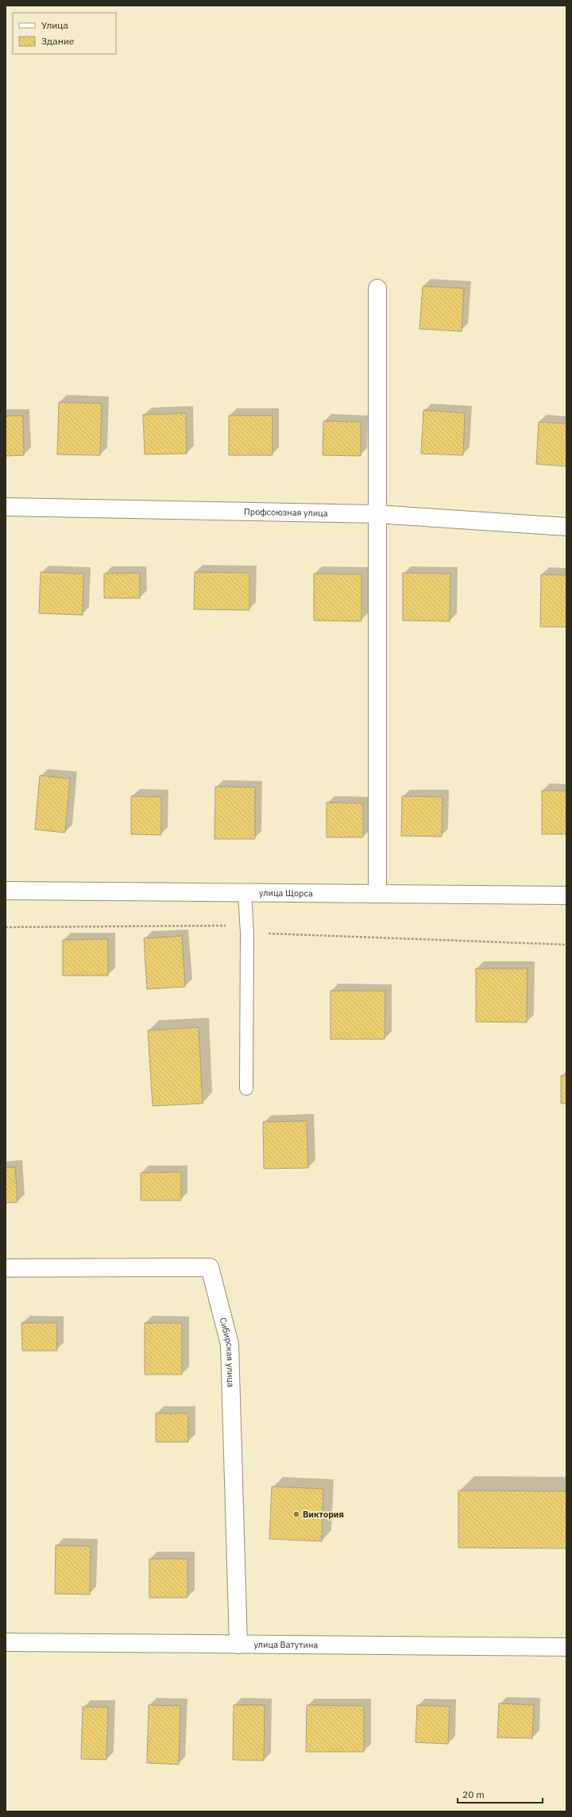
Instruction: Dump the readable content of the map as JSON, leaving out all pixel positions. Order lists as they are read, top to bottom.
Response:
{
  "streets": {
    "street": [
      "Профсоюзная улица",
      "улица Щорса",
      "Сибирская улица",
      "улица Ватутина"
    ]
  },
  "crossings": [
    ["Сибирская улица", "улица Ватутина"]
  ],
  "places": ["Виктория"],
  "legend": ["Улица", "Здание"],
  "scale_bar": "20 m"
}
